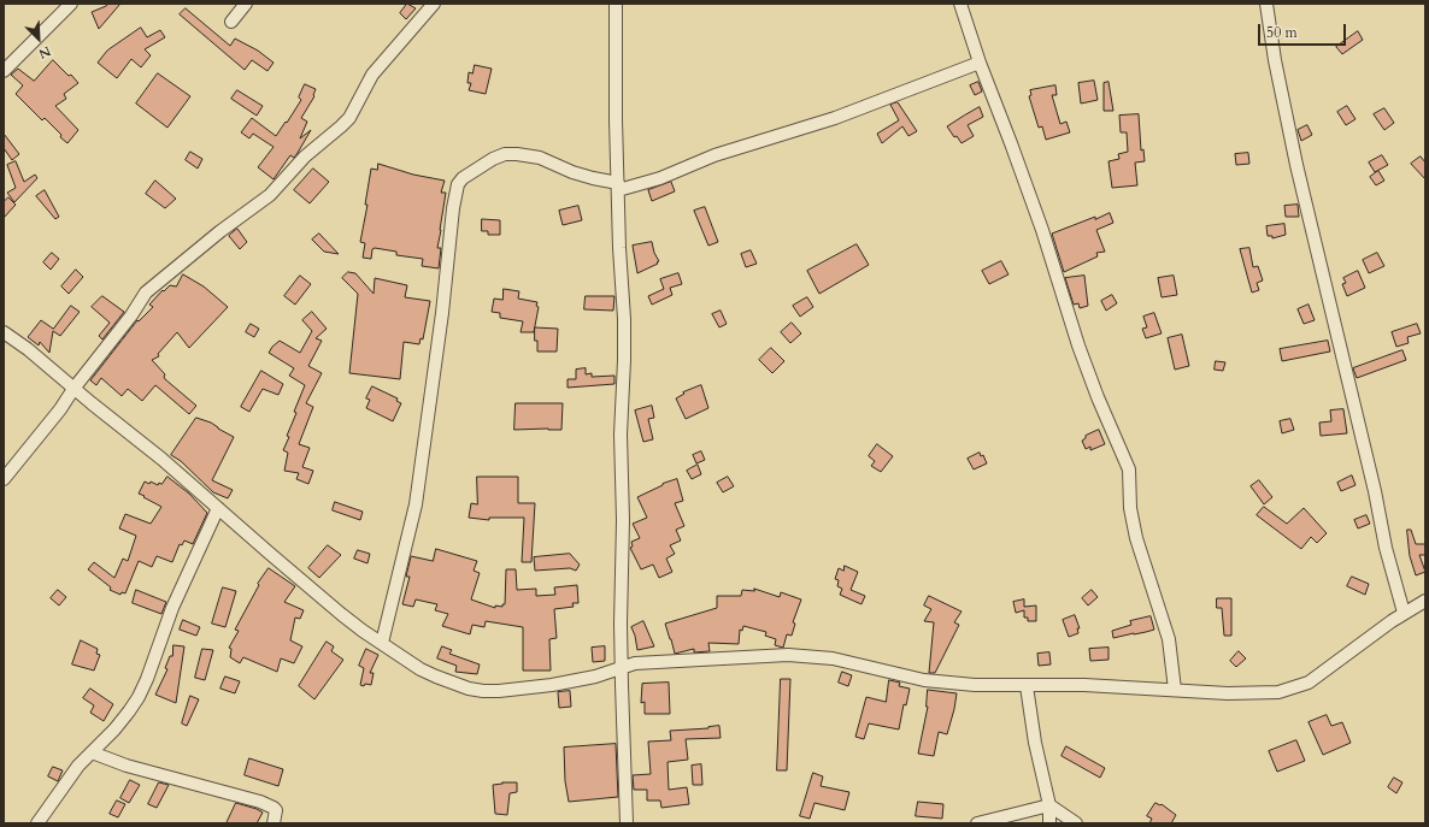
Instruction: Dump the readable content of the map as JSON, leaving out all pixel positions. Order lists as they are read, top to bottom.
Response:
{
  "scale_bar": "50 m",
  "north": "bottom right"
}
